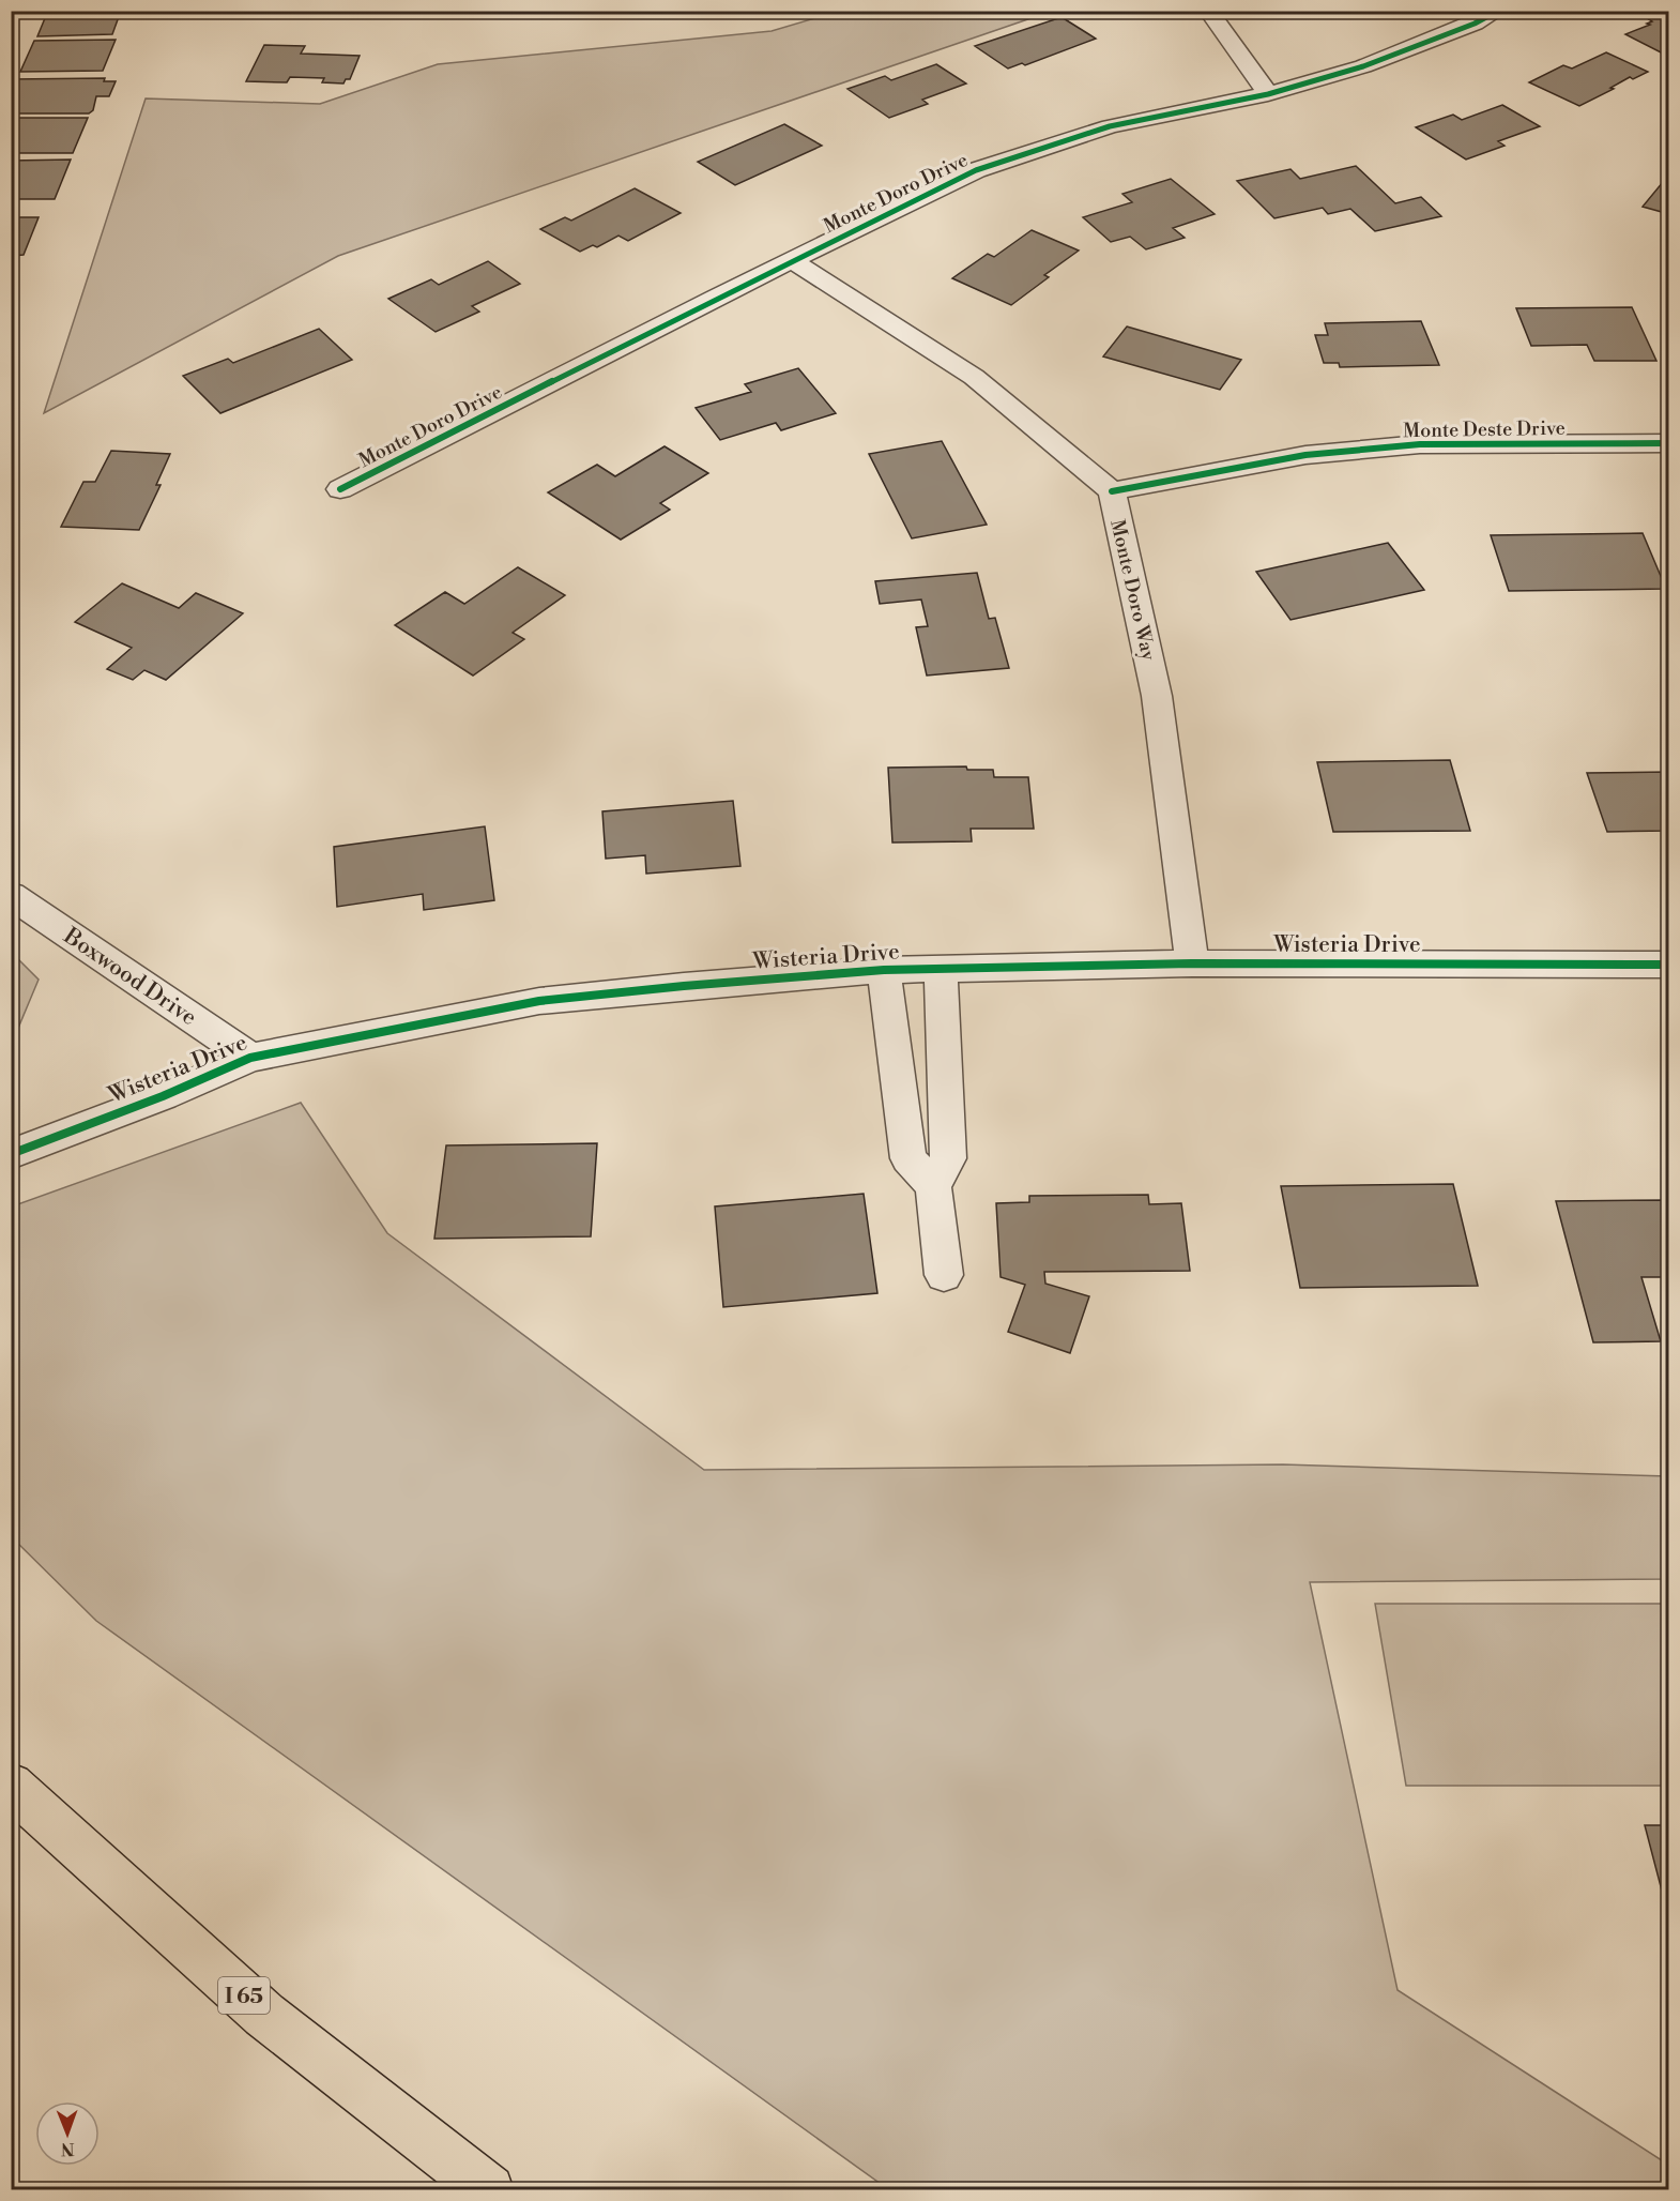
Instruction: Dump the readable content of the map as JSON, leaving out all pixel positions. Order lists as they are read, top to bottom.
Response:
{
  "streets": {
    "highway": ["I 65"],
    "street": [
      "Monte Doro Drive",
      "Monte Deste Drive",
      "Monte Doro Way",
      "Wisteria Drive",
      "Boxwood Drive"
    ]
  },
  "crossings": [
    ["Monte Doro Drive", "Monte Doro Way"],
    ["Monte Deste Drive", "Monte Doro Way"],
    ["Monte Doro Way", "Wisteria Drive"],
    ["Wisteria Drive", "Boxwood Drive"]
  ],
  "north": "bottom"
}
